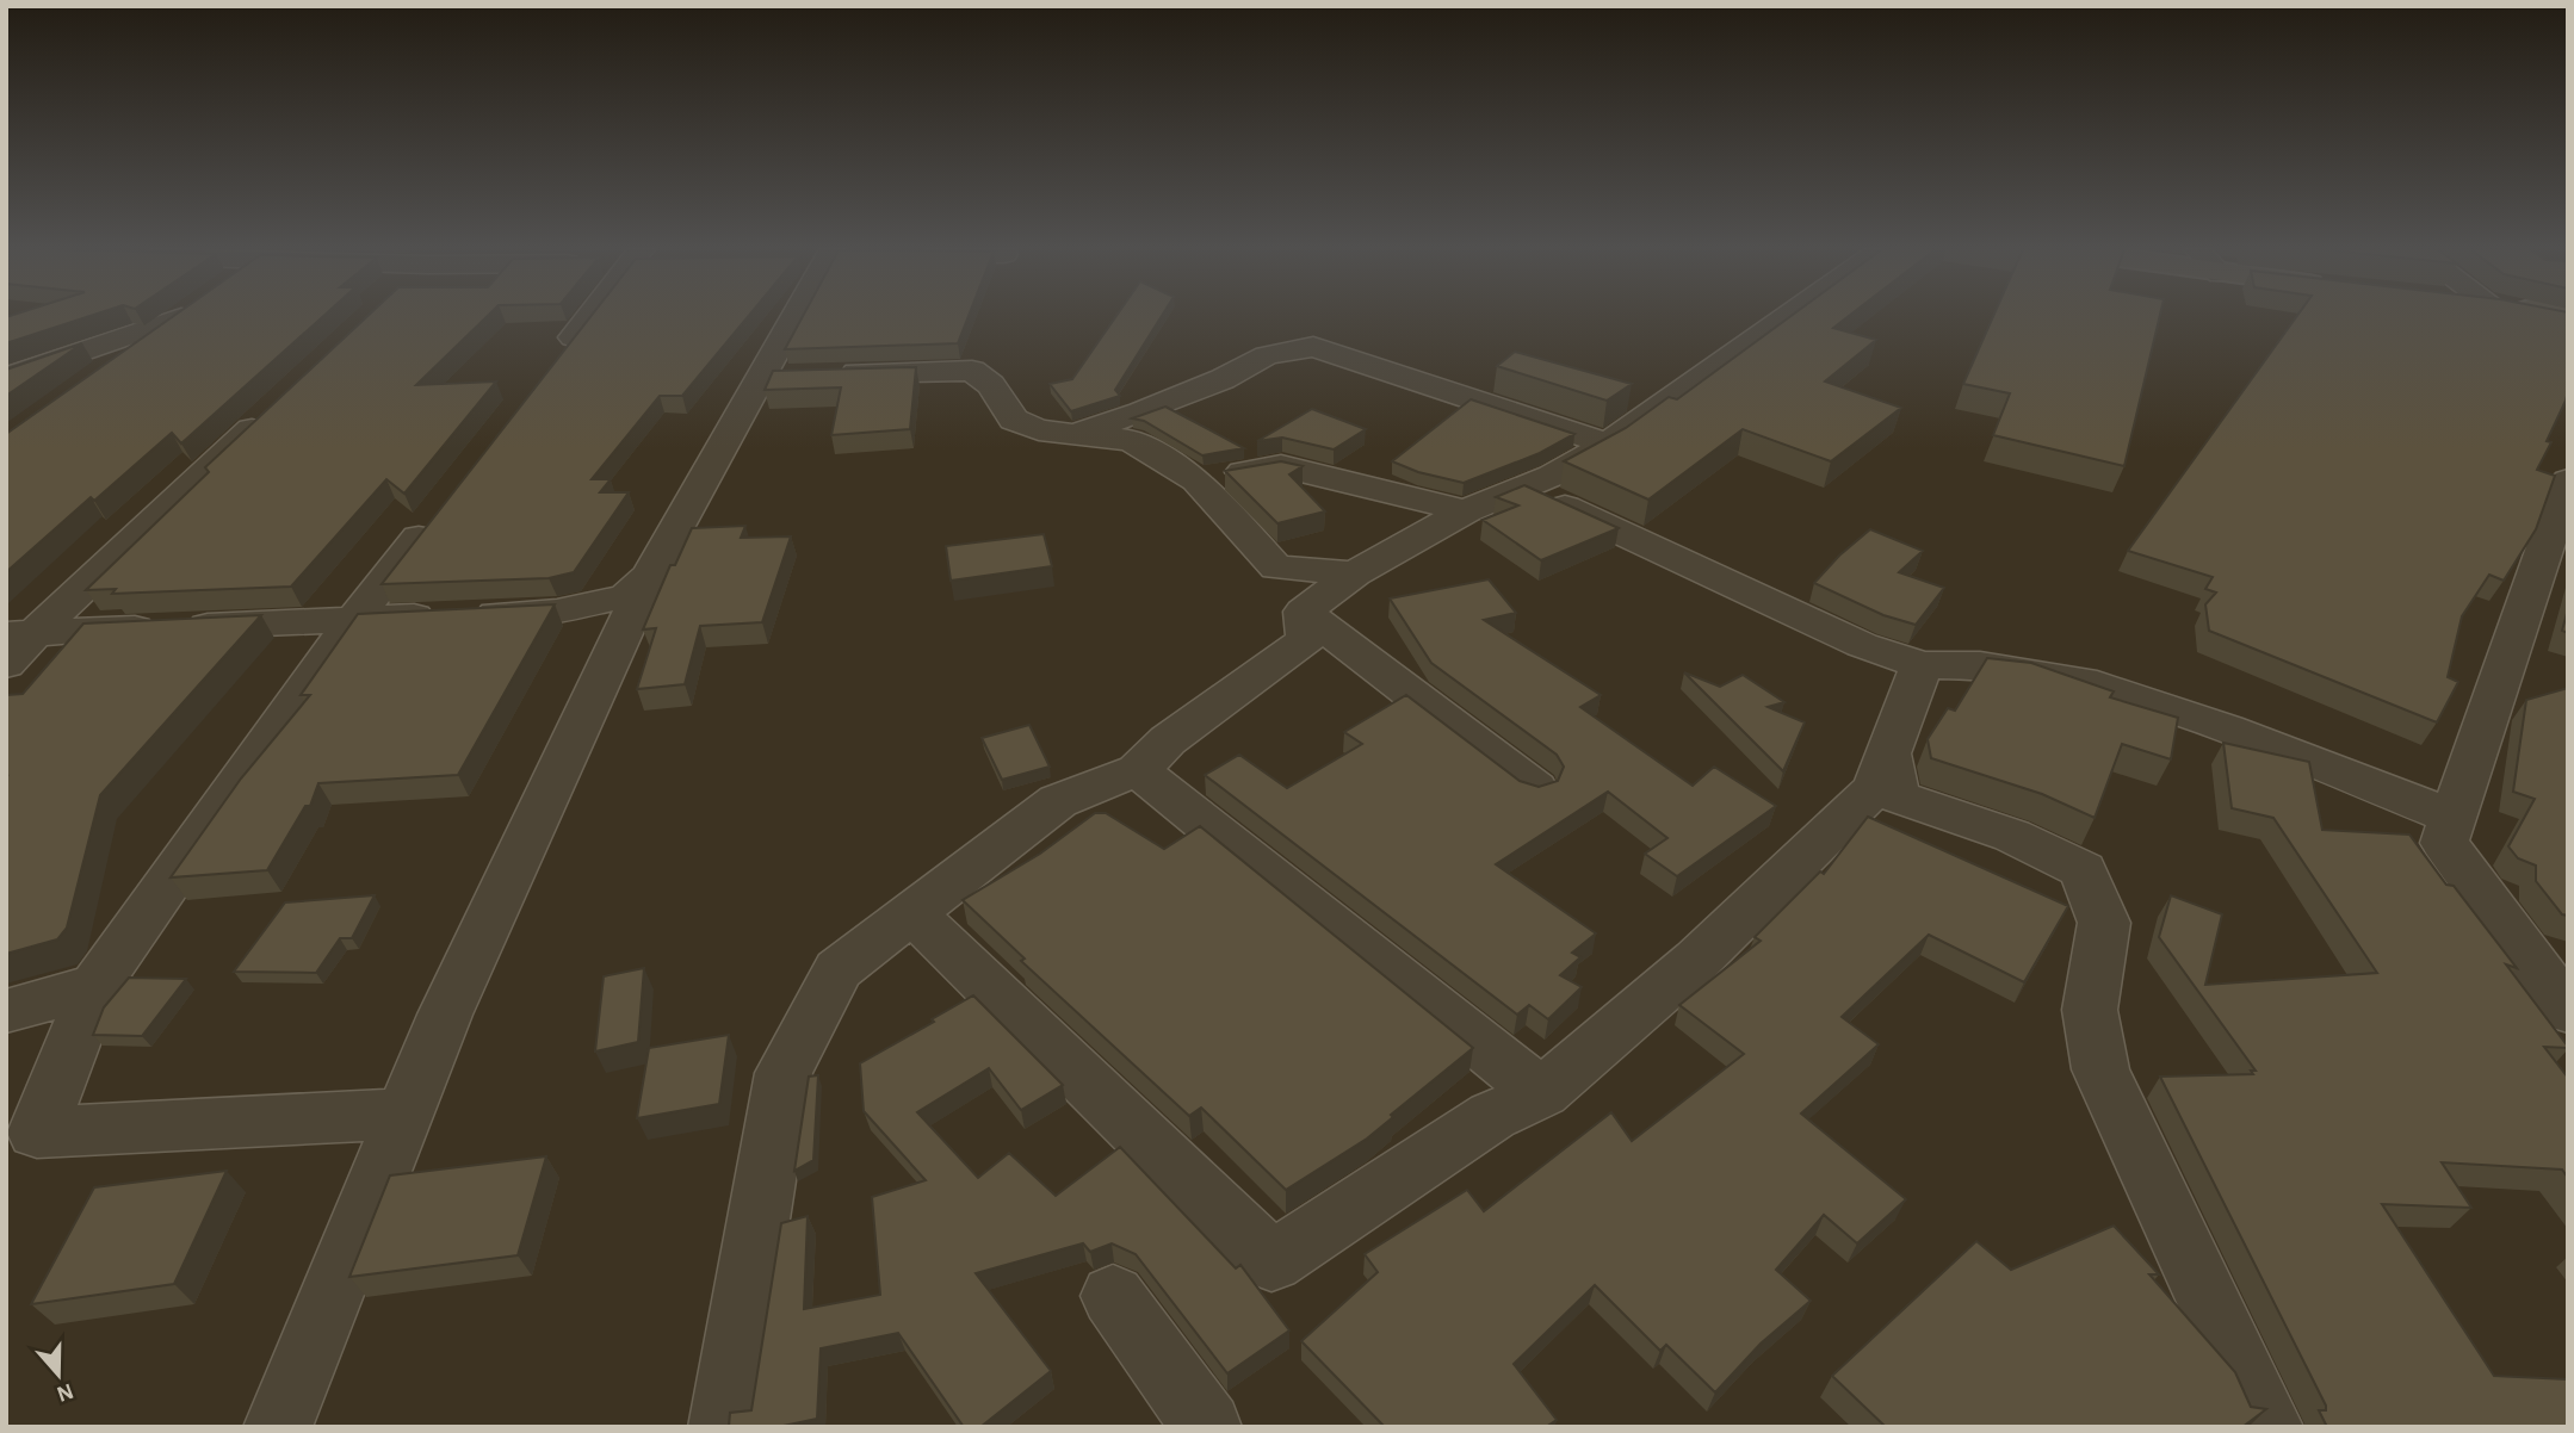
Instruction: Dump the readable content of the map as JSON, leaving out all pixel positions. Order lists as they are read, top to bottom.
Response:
{
  "north": "bottom"
}
